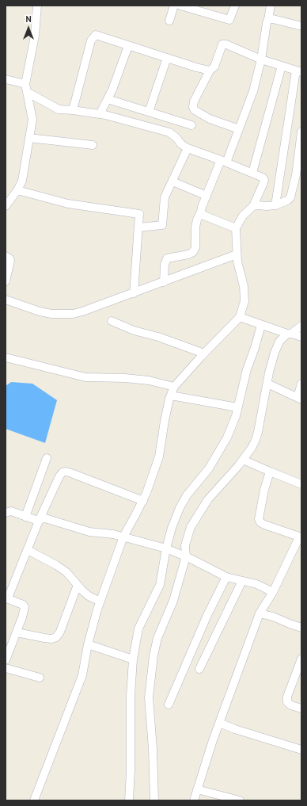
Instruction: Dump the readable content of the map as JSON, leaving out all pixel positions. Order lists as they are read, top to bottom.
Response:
{
  "north": "top"
}
